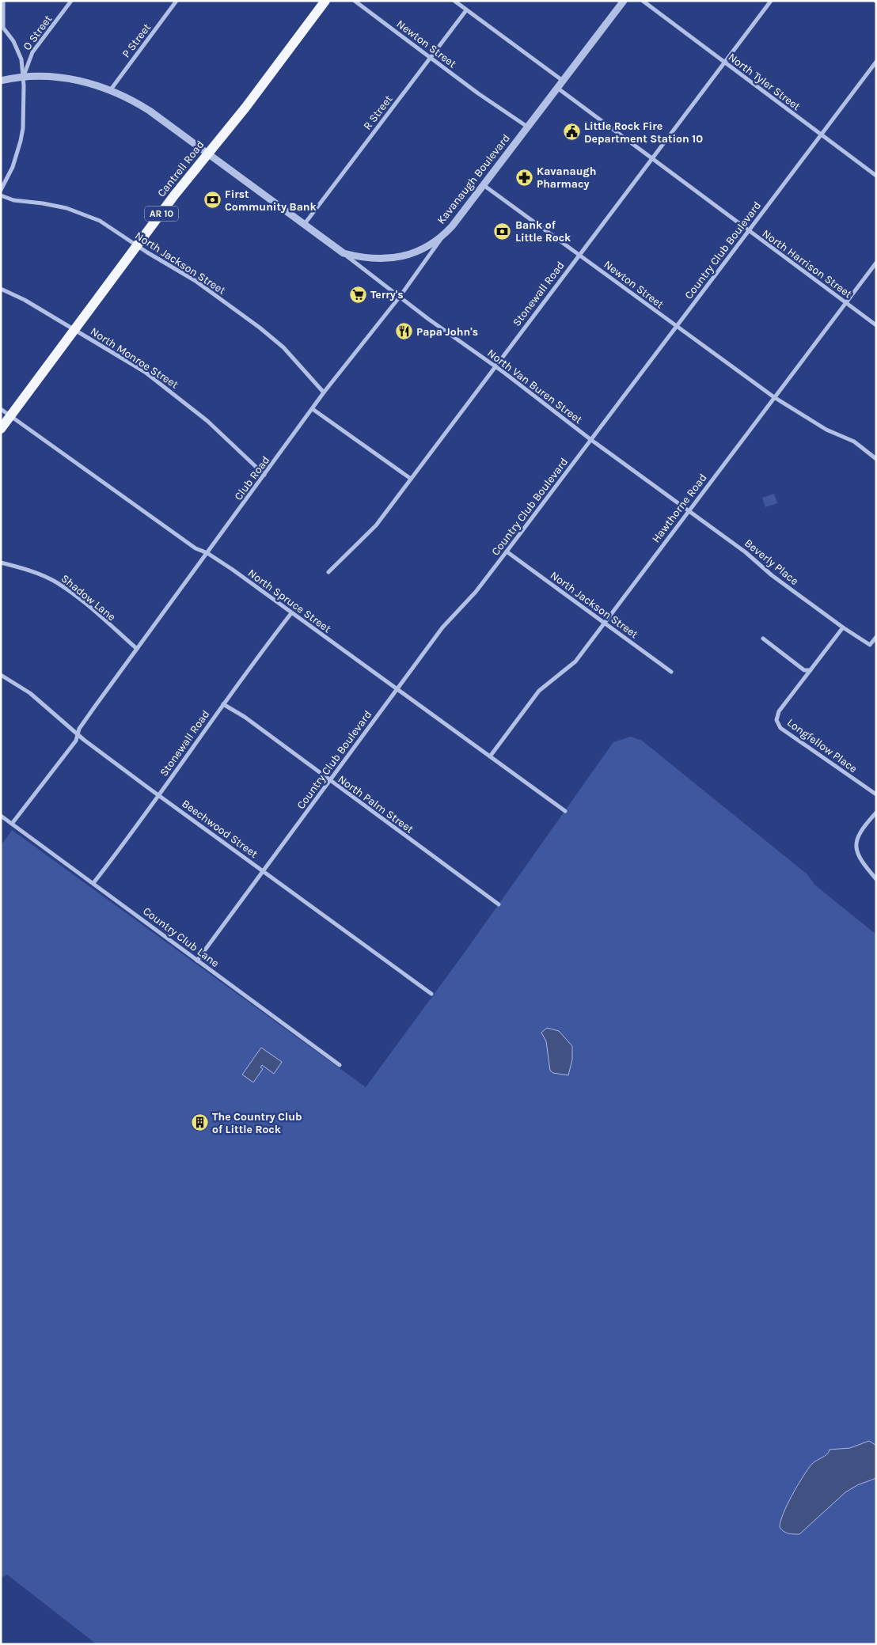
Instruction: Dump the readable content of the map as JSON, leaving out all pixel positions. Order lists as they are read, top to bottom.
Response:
{
  "streets": {
    "main road": ["Cantrell Road", "AR 10"],
    "street": [
      "O Street",
      "P Street",
      "Newton Street",
      "North Tyler Street",
      "R Street",
      "Kavanaugh Boulevard",
      "Country Club Boulevard",
      "North Jackson Street",
      "North Harrison Street",
      "Stonewall Road",
      "North Monroe Street",
      "North Van Buren Street",
      "Club Road",
      "Hawthorne Road",
      "Beverly Place",
      "Shadow Lane",
      "North Spruce Street",
      "Longfellow Place",
      "North Palm Street",
      "Beechwood Street",
      "Country Club Lane"
    ]
  },
  "crossings": [
    ["O Street", "Kavanaugh Boulevard"],
    ["P Street", "Kavanaugh Boulevard"],
    ["Newton Street", "R Street"],
    ["Newton Street", "Kavanaugh Boulevard"],
    ["Newton Street", "Country Club Boulevard"],
    ["Newton Street", "Stonewall Road"],
    ["Newton Street", "Hawthorne Road"],
    ["North Tyler Street", "Country Club Boulevard"],
    ["North Tyler Street", "Stonewall Road"],
    ["R Street", "Kavanaugh Boulevard"],
    ["Cantrell Road", "Kavanaugh Boulevard"],
    ["Cantrell Road", "North Jackson Street"],
    ["Cantrell Road", "North Monroe Street"],
    ["Cantrell Road", "North Spruce Street"],
    ["Kavanaugh Boulevard", "North Harrison Street"],
    ["Kavanaugh Boulevard", "North Van Buren Street"],
    ["Kavanaugh Boulevard", "Club Road"],
    ["Country Club Boulevard", "North Jackson Street"],
    ["Country Club Boulevard", "North Harrison Street"],
    ["Country Club Boulevard", "North Van Buren Street"],
    ["Country Club Boulevard", "North Spruce Street"],
    ["Country Club Boulevard", "North Palm Street"],
    ["Country Club Boulevard", "Beechwood Street"],
    ["Country Club Boulevard", "Country Club Lane"],
    ["North Jackson Street", "Club Road"],
    ["North Jackson Street", "Hawthorne Road"],
    ["North Harrison Street", "Stonewall Road"],
    ["North Harrison Street", "Hawthorne Road"],
    ["Stonewall Road", "North Van Buren Street"],
    ["Stonewall Road", "North Spruce Street"],
    ["Stonewall Road", "North Palm Street"],
    ["Stonewall Road", "Beechwood Street"],
    ["Stonewall Road", "Country Club Lane"],
    ["North Monroe Street", "Club Road"],
    ["North Van Buren Street", "Club Road"],
    ["North Van Buren Street", "Beverly Place"],
    ["Club Road", "Shadow Lane"],
    ["Club Road", "North Spruce Street"],
    ["Club Road", "Beechwood Street"],
    ["Hawthorne Road", "Beverly Place"],
    ["Hawthorne Road", "North Spruce Street"],
    ["Beverly Place", "Longfellow Place"]
  ],
  "places": {
    "public building": ["Little Rock Fire Department Station 10"],
    "pharmacy": ["Kavanaugh Pharmacy"],
    "bank": ["First Community Bank", "Bank of Little Rock"],
    "supermarket": ["Terry's"],
    "restaurant": ["Papa John's"],
    "building": ["The Country Club of Little Rock"]
  }
}
